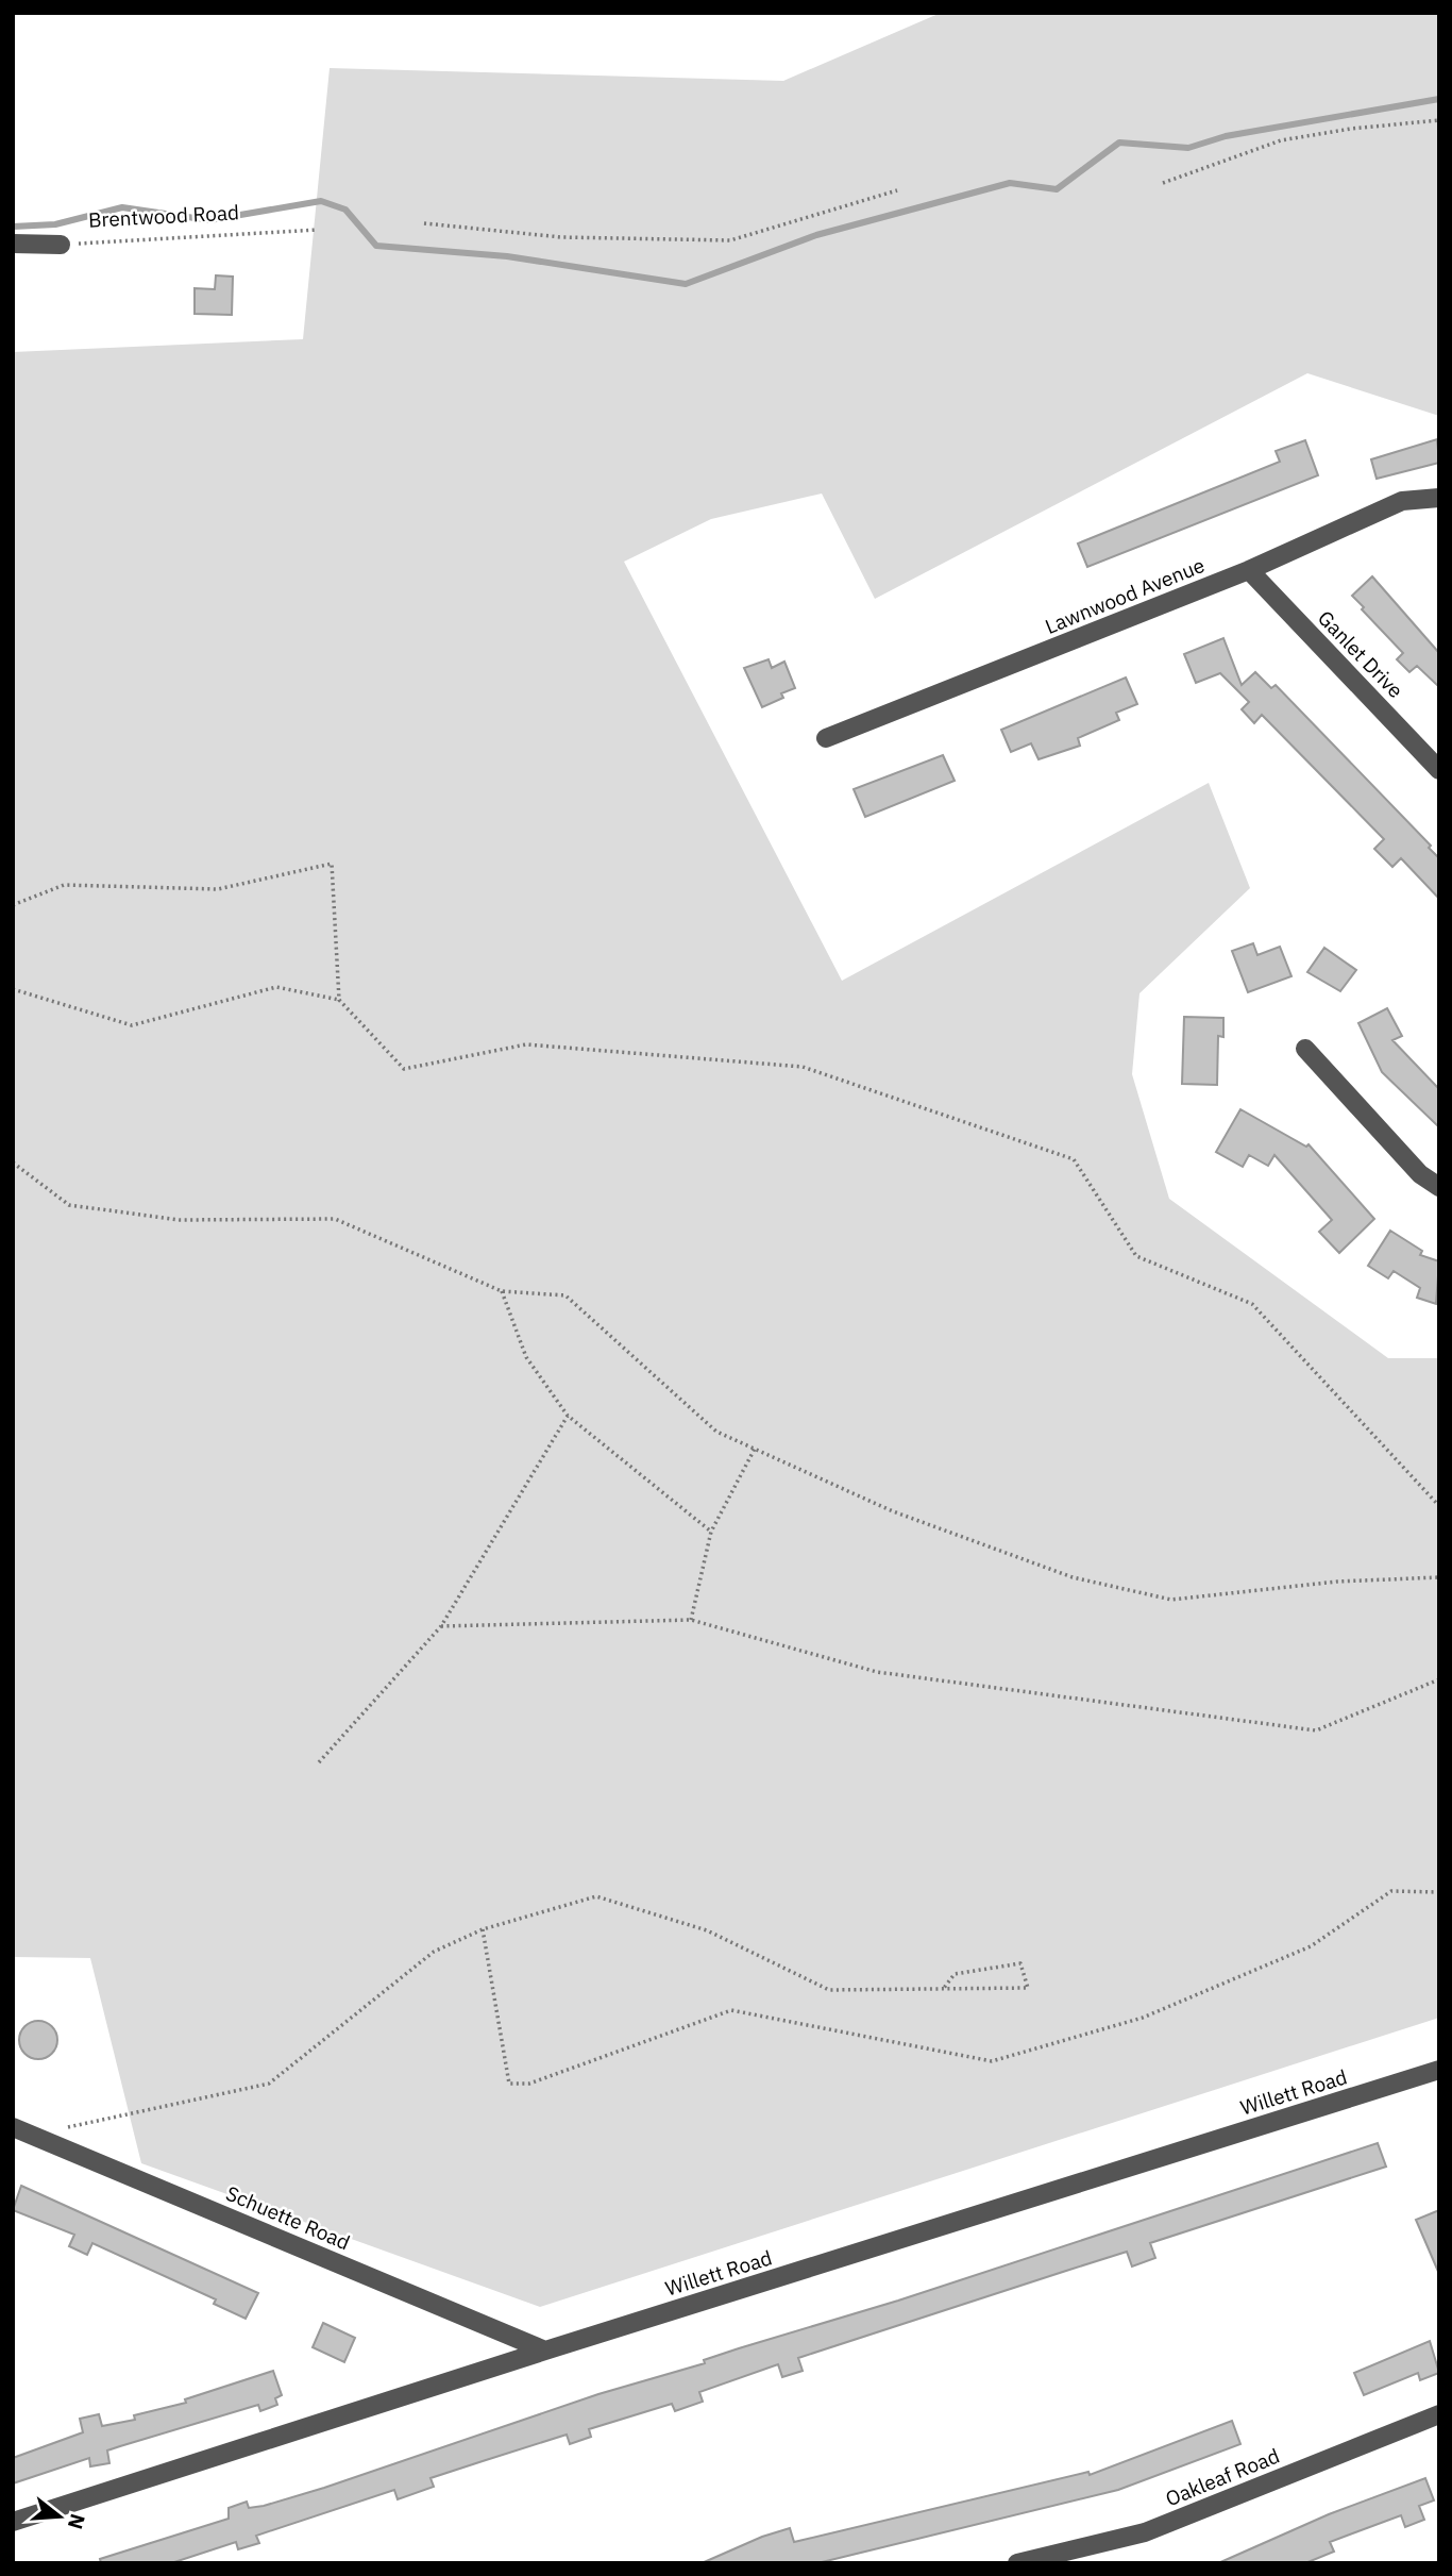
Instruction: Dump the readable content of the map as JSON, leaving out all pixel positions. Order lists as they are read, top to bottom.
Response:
{
  "streets": {
    "street": [
      "Lawnwood Avenue",
      "Ganlet Drive",
      "Willett Road",
      "Schuette Road",
      "Oakleaf Road"
    ],
    "path": ["Brentwood Road"]
  },
  "crossings": [
    ["Lawnwood Avenue", "Ganlet Drive"],
    ["Willett Road", "Schuette Road"]
  ],
  "north": "right"
}
